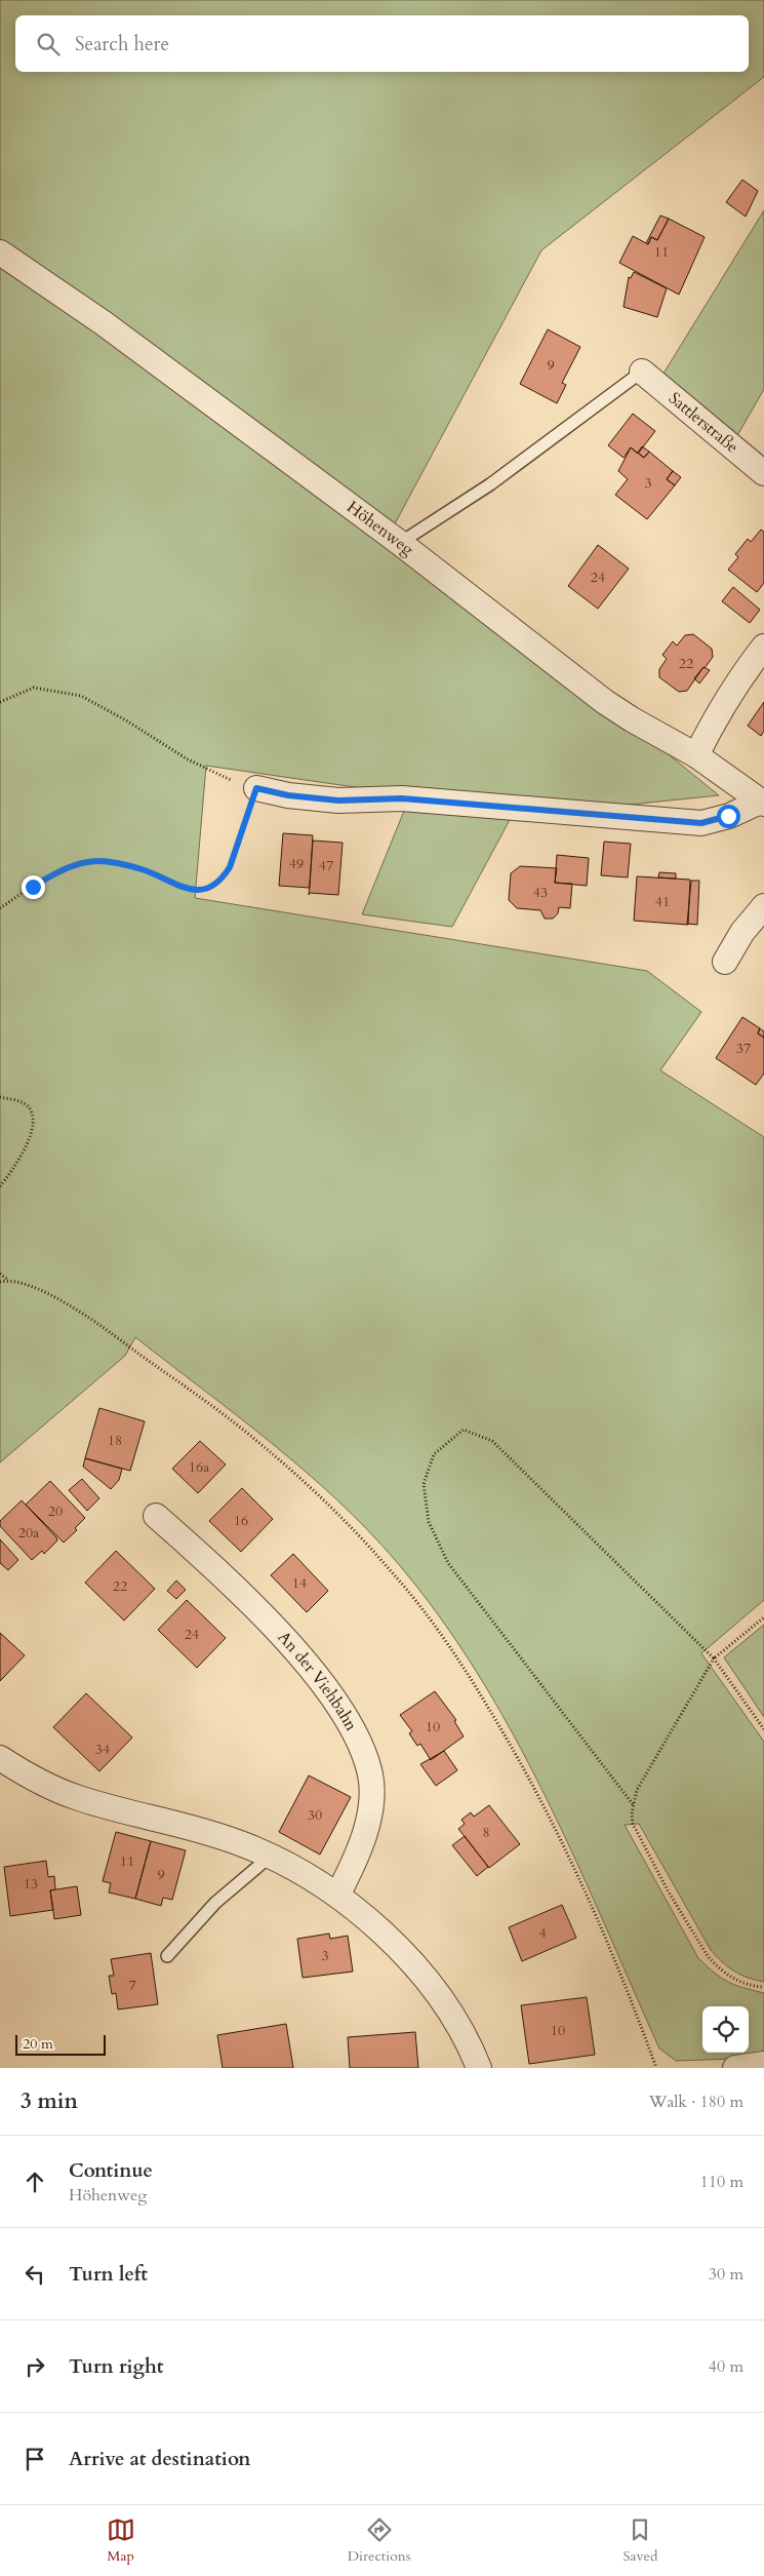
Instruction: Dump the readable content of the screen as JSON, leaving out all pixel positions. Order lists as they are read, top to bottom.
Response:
{
  "streets": {
    "street": ["Sattlerstraße", "Höhenweg", "An der Viehbahn"]
  },
  "house_numbers": [
    "11",
    "9",
    "3",
    "24",
    "22",
    "49",
    "47",
    "43",
    "41",
    "37",
    "18",
    "16a",
    "20",
    "16",
    "20a",
    "14",
    "22",
    "24",
    "10",
    "34",
    "30",
    "8",
    "11",
    "9",
    "13",
    "4",
    "3",
    "7",
    "10"
  ],
  "scale_bar": "20 m",
  "page": {
    "search": "Search here",
    "scale": "20 m",
    "heading": ["3 min", "Walk · 180 m"],
    "list": [
      ["Continue", "Höhenweg", "110 m"],
      ["Turn left", "30 m"],
      ["Turn right", "40 m"],
      "Arrive at destination"
    ],
    "nav": ["Map", "Directions", "Saved"]
  }
}
